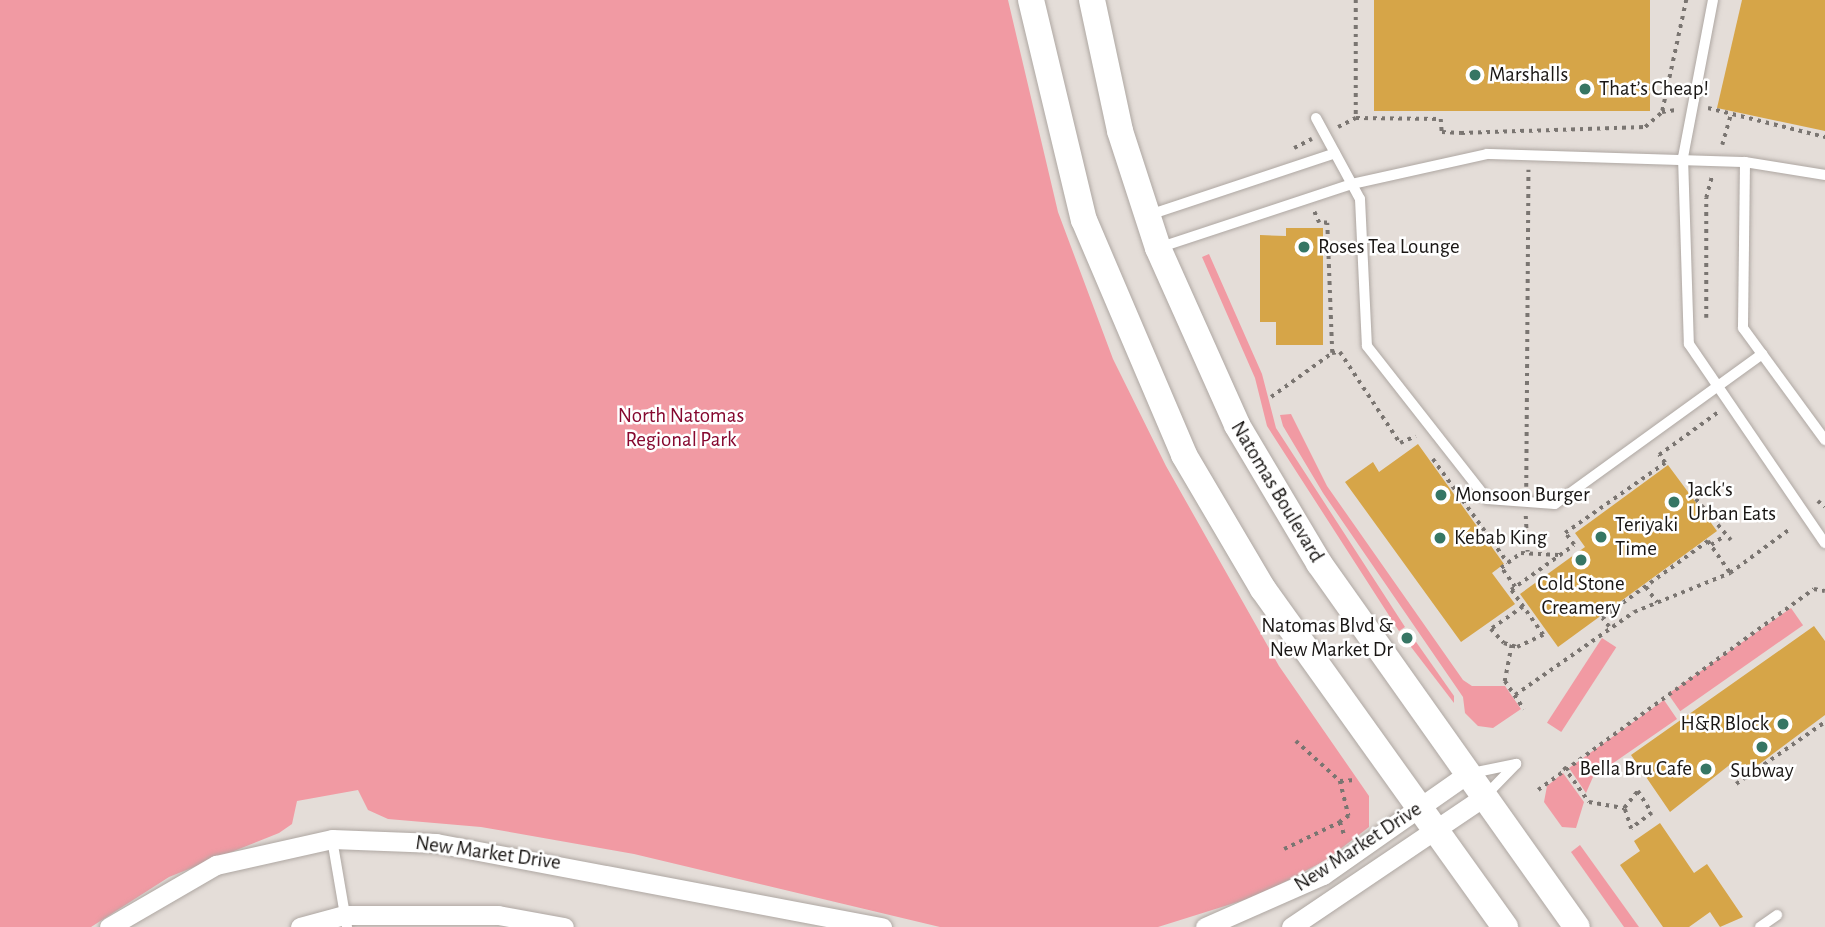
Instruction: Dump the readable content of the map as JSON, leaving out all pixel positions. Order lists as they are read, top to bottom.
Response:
{
  "streets": {
    "main road": ["Natomas Boulevard"],
    "street": ["New Market Drive"]
  },
  "crossings": [
    ["Natomas Boulevard", "New Market Drive"]
  ],
  "parks": ["North Natomas Regional Park"],
  "places": [
    "Marshalls",
    "That’s Cheap!",
    "Roses Tea Lounge",
    "Monsoon Burger",
    "Jack's Urban Eats",
    "Teriyaki Time",
    "Kebab King",
    "Cold Stone Creamery",
    "Natomas Blvd & New Market Dr",
    "H&R Block",
    "Subway",
    "Bella Bru Cafe"
  ]
}
